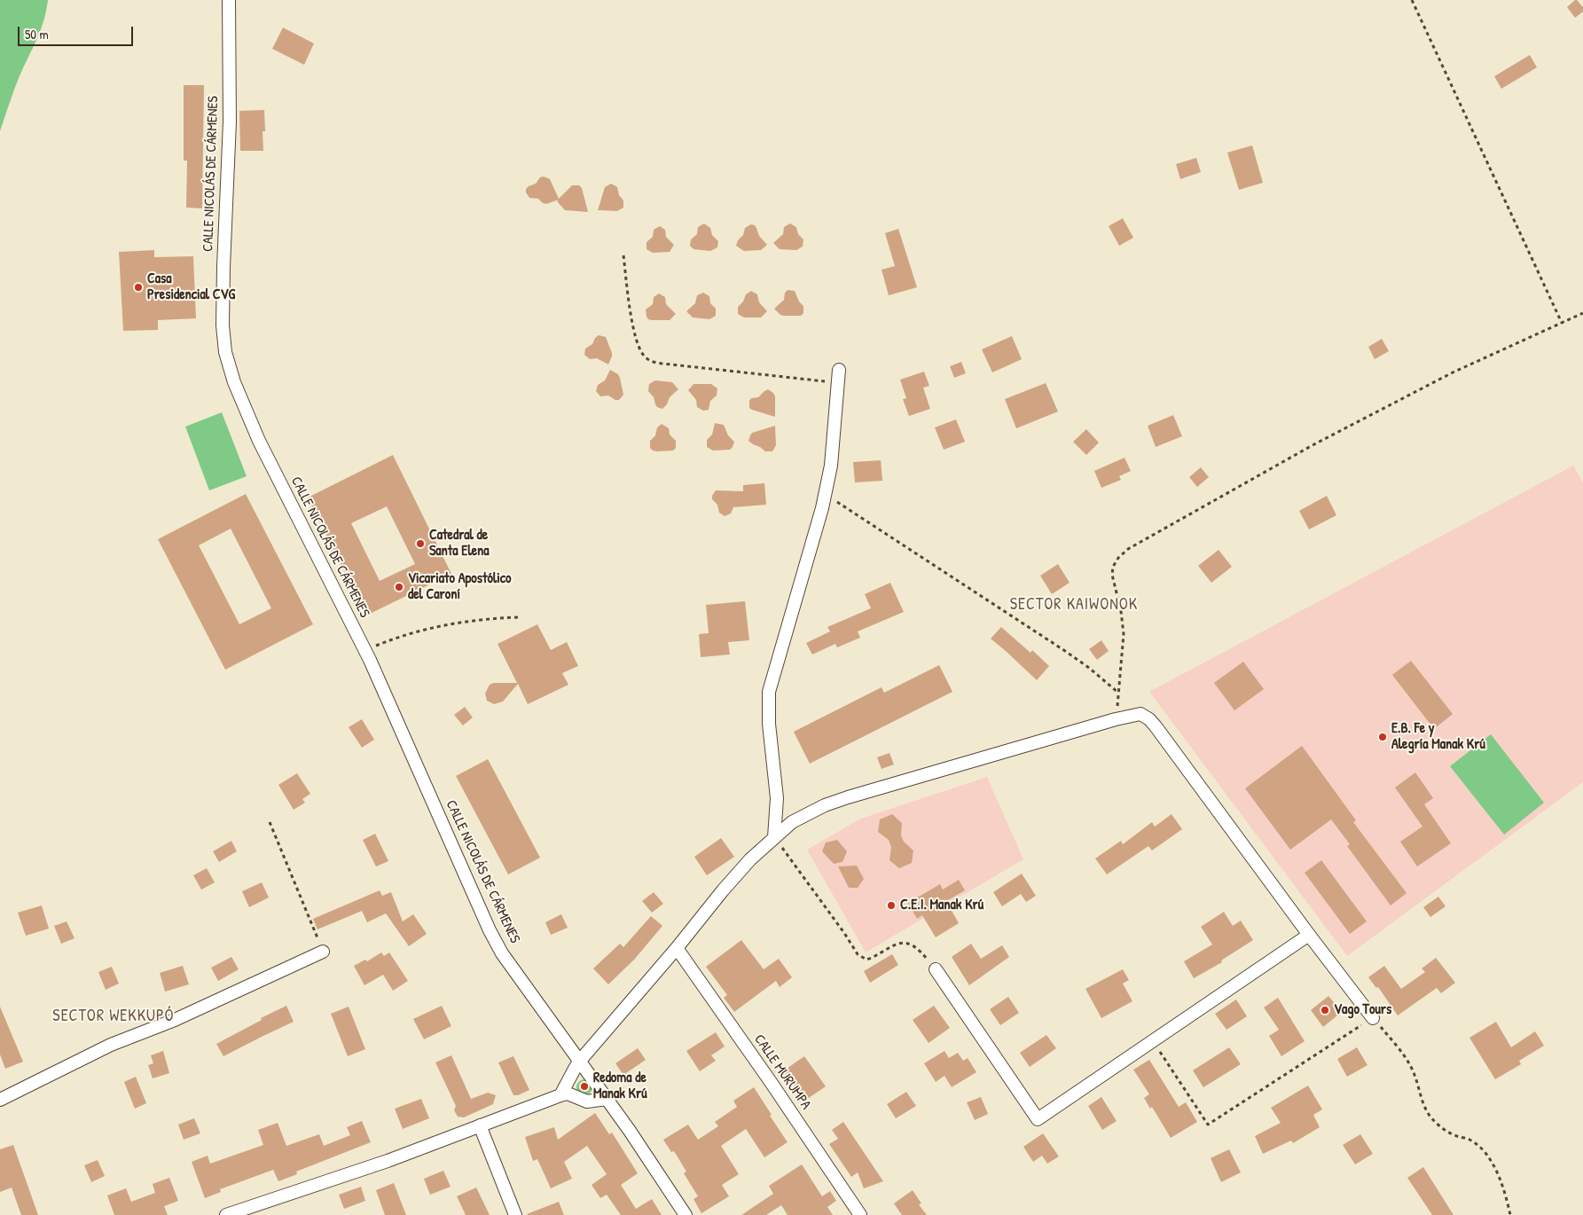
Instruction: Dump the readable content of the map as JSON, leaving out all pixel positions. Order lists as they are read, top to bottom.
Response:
{
  "streets": {
    "street": ["CALLE NICOLÁS DE CÁRMENES", "CALLE MURUMPA"]
  },
  "districts": ["SECTOR KAIWONOK", "SECTOR WEKKUPÓ"],
  "places": [
    "Casa Presidencial CVG",
    "Catedral de Santa Elena",
    "Vicariato Apostólico del Caroní",
    "E.B. Fe y Alegría Manak Krú",
    "C.E.I. Manak Krú",
    "Vago Tours",
    "Redoma de Manak Krú"
  ],
  "scale_bar": "50 m"
}
